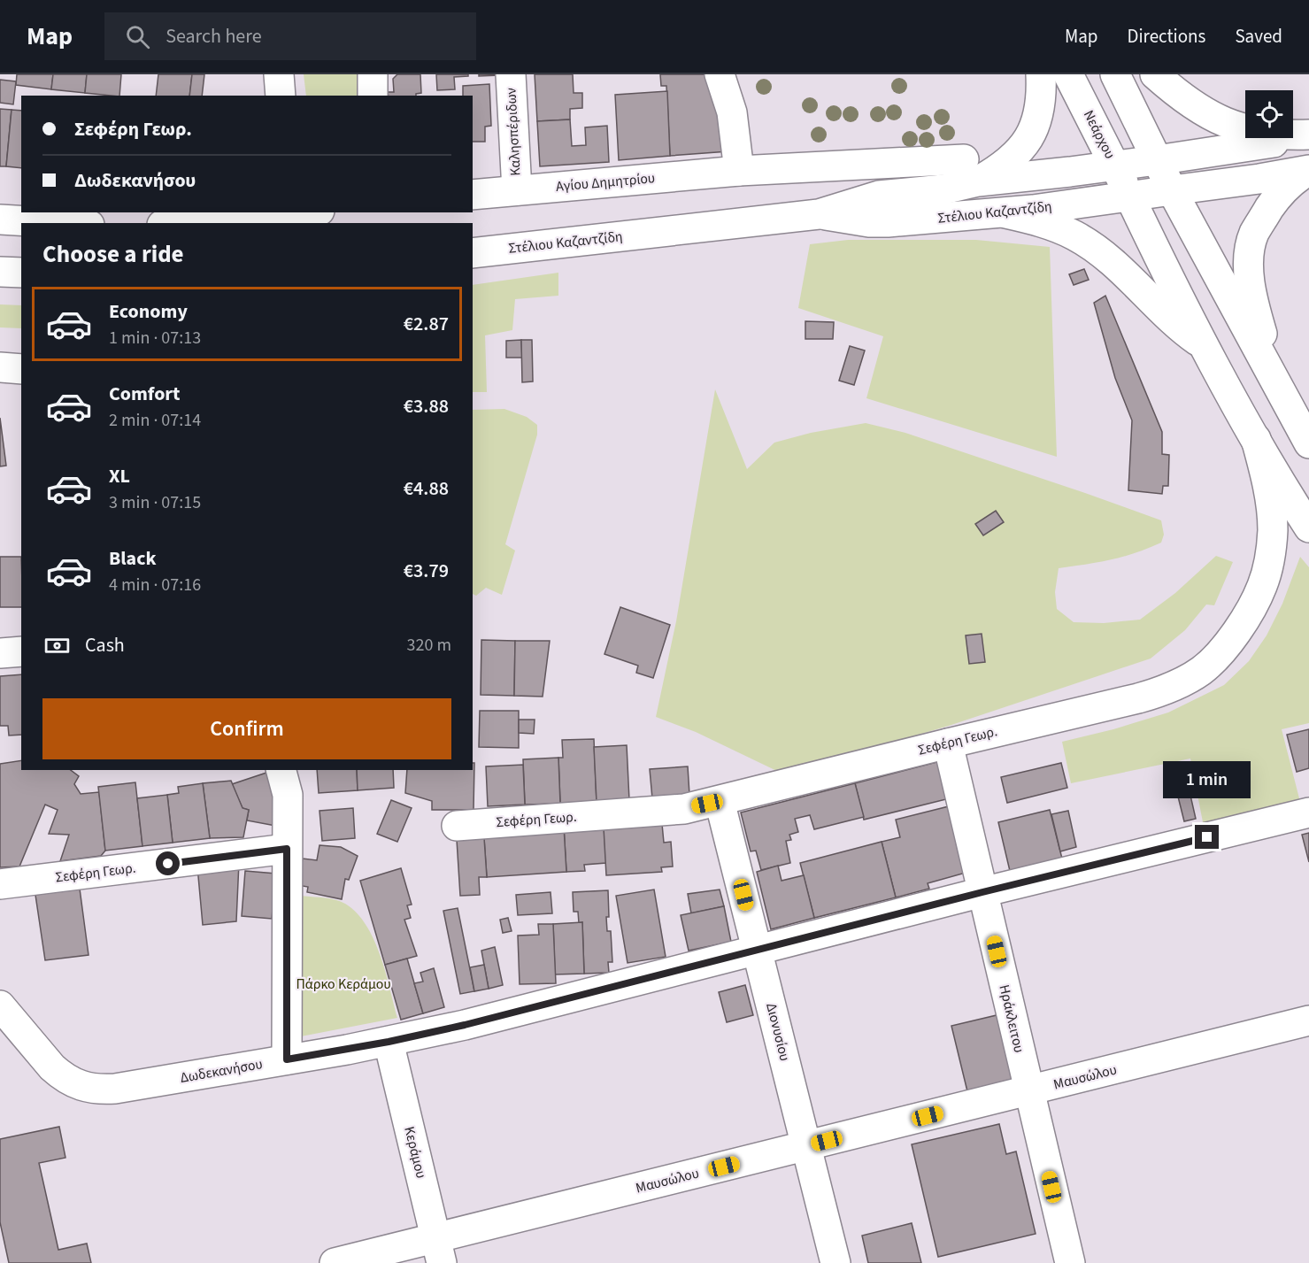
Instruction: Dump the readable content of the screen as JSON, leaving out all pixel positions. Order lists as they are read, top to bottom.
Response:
{
  "streets": {
    "street": [
      "Καλησπέριδων",
      "Νεάρχου",
      "Αγίου Δημητρίου",
      "Στέλιου Καζαντζίδη",
      "Σεφέρη Γεωρ.",
      "Ηράκλειτου",
      "Διονυσίου",
      "Δωδεκανήσου",
      "Μαυσώλου",
      "Κεράμου"
    ]
  },
  "crossings": [
    ["Καλησπέριδων", "Αγίου Δημητρίου"],
    ["Νεάρχου", "Στέλιου Καζαντζίδη"],
    ["Νεάρχου", "Σεφέρη Γεωρ."],
    ["Αγίου Δημητρίου", "Στέλιου Καζαντζίδη"],
    ["Σεφέρη Γεωρ.", "Ηράκλειτου"],
    ["Σεφέρη Γεωρ.", "Διονυσίου"],
    ["Ηράκλειτου", "Δωδεκανήσου"],
    ["Ηράκλειτου", "Μαυσώλου"],
    ["Διονυσίου", "Δωδεκανήσου"],
    ["Διονυσίου", "Μαυσώλου"],
    ["Δωδεκανήσου", "Κεράμου"],
    ["Μαυσώλου", "Κεράμου"]
  ],
  "parks": ["Πάρκο Κεράμου"],
  "page": {
    "header": "Map",
    "search": "Search here",
    "nav": ["Map", "Directions", "Saved"],
    "banner": ["Σεφέρη Γεωρ.", "Δωδεκανήσου"],
    "heading": "Choose a ride",
    "list": [
      {
        "name": "Economy",
        "note": "1 min · 07:13",
        "value": "€2.87"
      },
      {
        "name": "Comfort",
        "note": "2 min · 07:14",
        "value": "€3.88"
      },
      {
        "name": "XL",
        "note": "3 min · 07:15",
        "value": "€4.88"
      },
      {
        "name": "Black",
        "note": "4 min · 07:16",
        "value": "€3.79"
      }
    ],
    "pay": ["Cash", "320 m"],
    "buttons": "Confirm",
    "bubble": "1 min"
  }
}
